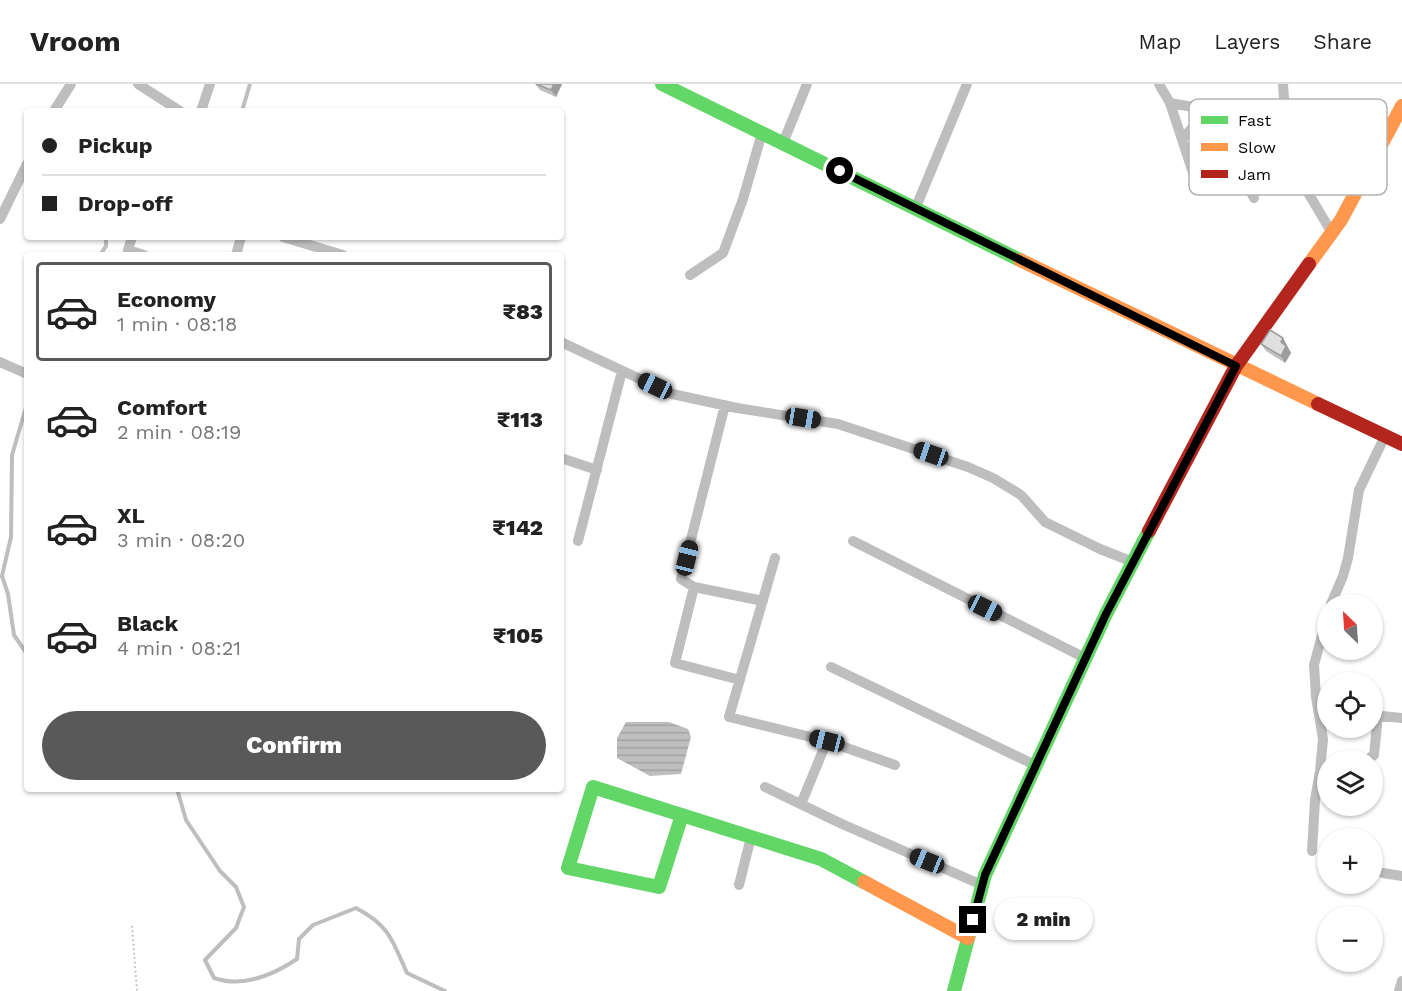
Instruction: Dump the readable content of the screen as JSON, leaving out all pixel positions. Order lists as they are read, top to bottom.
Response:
{
  "legend": ["Fast", "Slow", "Jam"],
  "north": "top left",
  "page": {
    "header": "Vroom",
    "nav": ["Map", "Layers", "Share"],
    "banner": ["Pickup", "Drop-off"],
    "list": [
      {
        "name": "Economy",
        "note": "1 min · 08:18",
        "value": "₹83"
      },
      {
        "name": "Comfort",
        "note": "2 min · 08:19",
        "value": "₹113"
      },
      {
        "name": "XL",
        "note": "3 min · 08:20",
        "value": "₹142"
      },
      {
        "name": "Black",
        "note": "4 min · 08:21",
        "value": "₹105"
      }
    ],
    "map_buttons": ["+", "−"],
    "buttons": "Confirm",
    "bubble": "2 min"
  }
}
